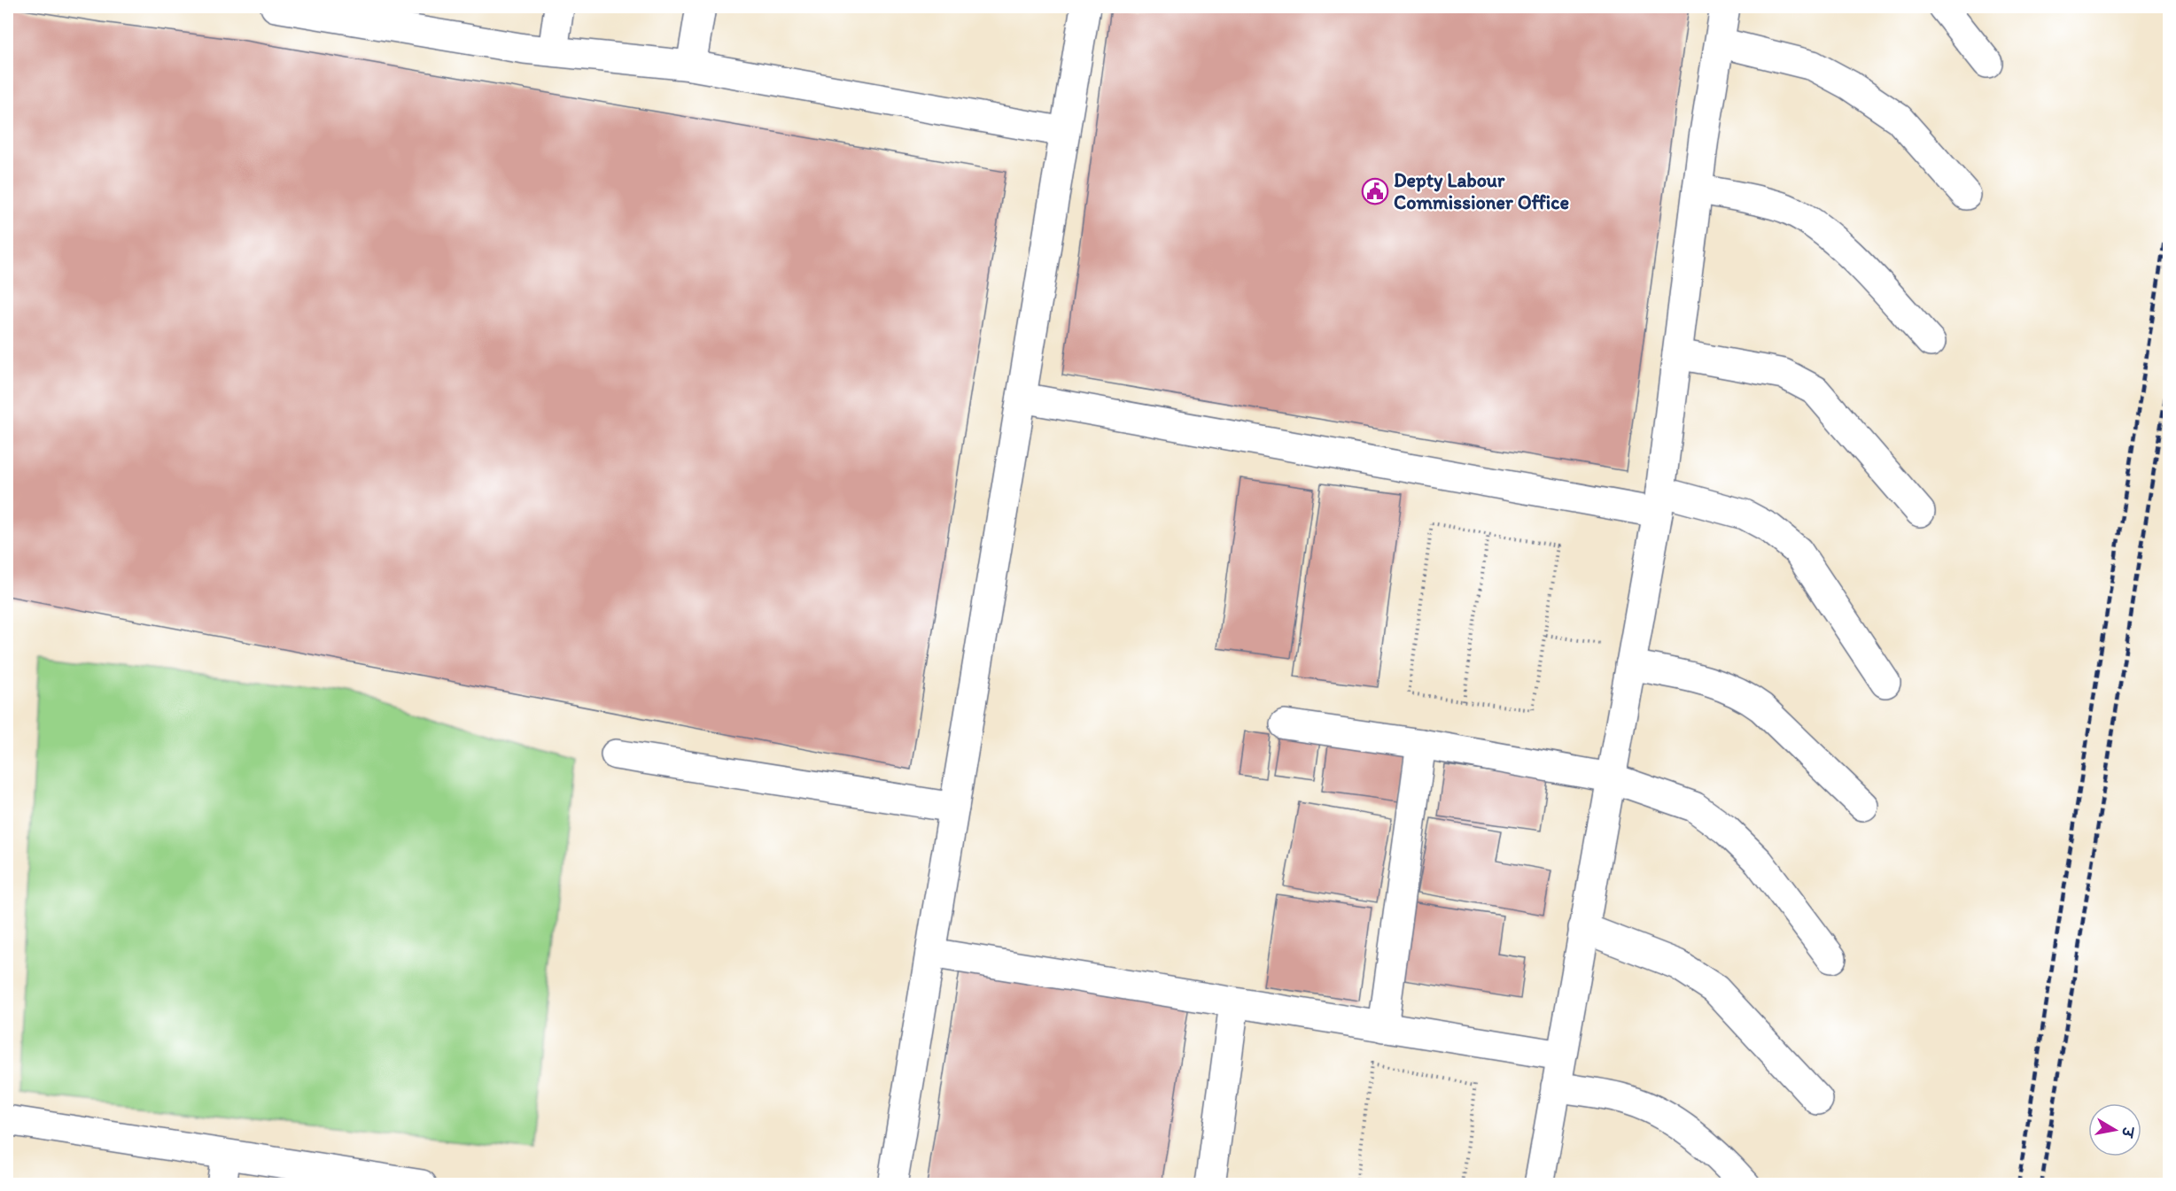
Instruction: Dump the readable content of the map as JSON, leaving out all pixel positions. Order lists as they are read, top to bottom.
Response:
{
  "places": {
    "public building": ["Depty Labour Commissioner Office"]
  },
  "north": "right"
}
